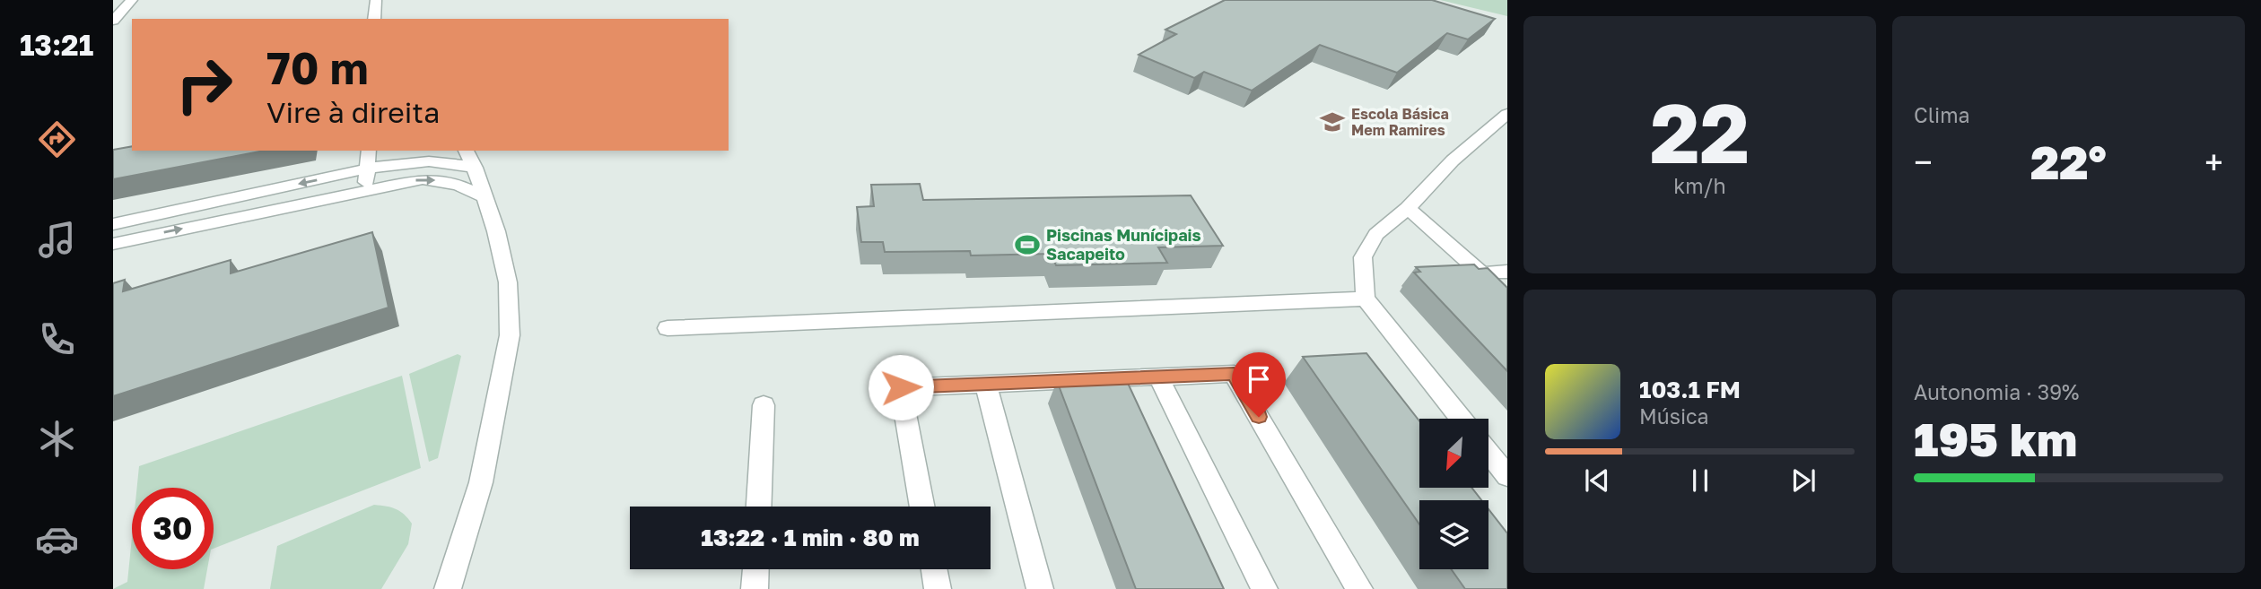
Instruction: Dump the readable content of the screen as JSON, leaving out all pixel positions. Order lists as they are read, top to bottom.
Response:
{
  "places": {
    "school or university": ["Escola Básica Mem Ramires"],
    "sports": ["Piscinas Munícipais Sacapeito"]
  },
  "north": "bottom left",
  "page": {
    "tabs": "13:21",
    "tile": [
      ["22", "km/h"],
      "Clima",
      ["Autonomia · 39%", "195 km"]
    ],
    "turn": ["70 m", "Vire à direita"],
    "heat": ["−", "22°", "+"],
    "song": ["103.1 FM", "Música"],
    "limit": "30",
    "trip": "13:22 · 1 min · 80 m"
  }
}
